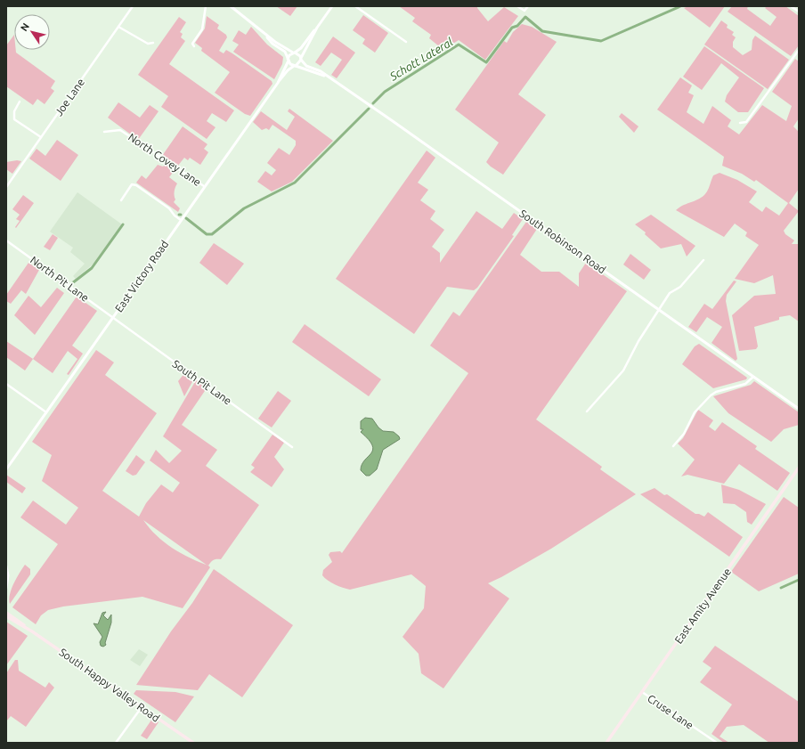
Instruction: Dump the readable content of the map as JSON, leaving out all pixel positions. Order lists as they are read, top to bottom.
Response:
{
  "streets": {
    "main road": ["East Amity Avenue", "South Happy Valley Road"],
    "street": [
      "Joe Lane",
      "North Covey Lane",
      "South Robinson Road",
      "East Victory Road",
      "North Pit Lane",
      "South Pit Lane",
      "Cruse Lane"
    ]
  },
  "crossings": [
    ["North Covey Lane", "East Victory Road"],
    ["South Robinson Road", "East Victory Road"],
    ["East Victory Road", "North Pit Lane"],
    ["East Victory Road", "South Pit Lane"],
    ["North Pit Lane", "South Pit Lane"],
    ["East Amity Avenue", "Cruse Lane"]
  ],
  "water": ["Schott Lateral"],
  "north": "top left"
}
